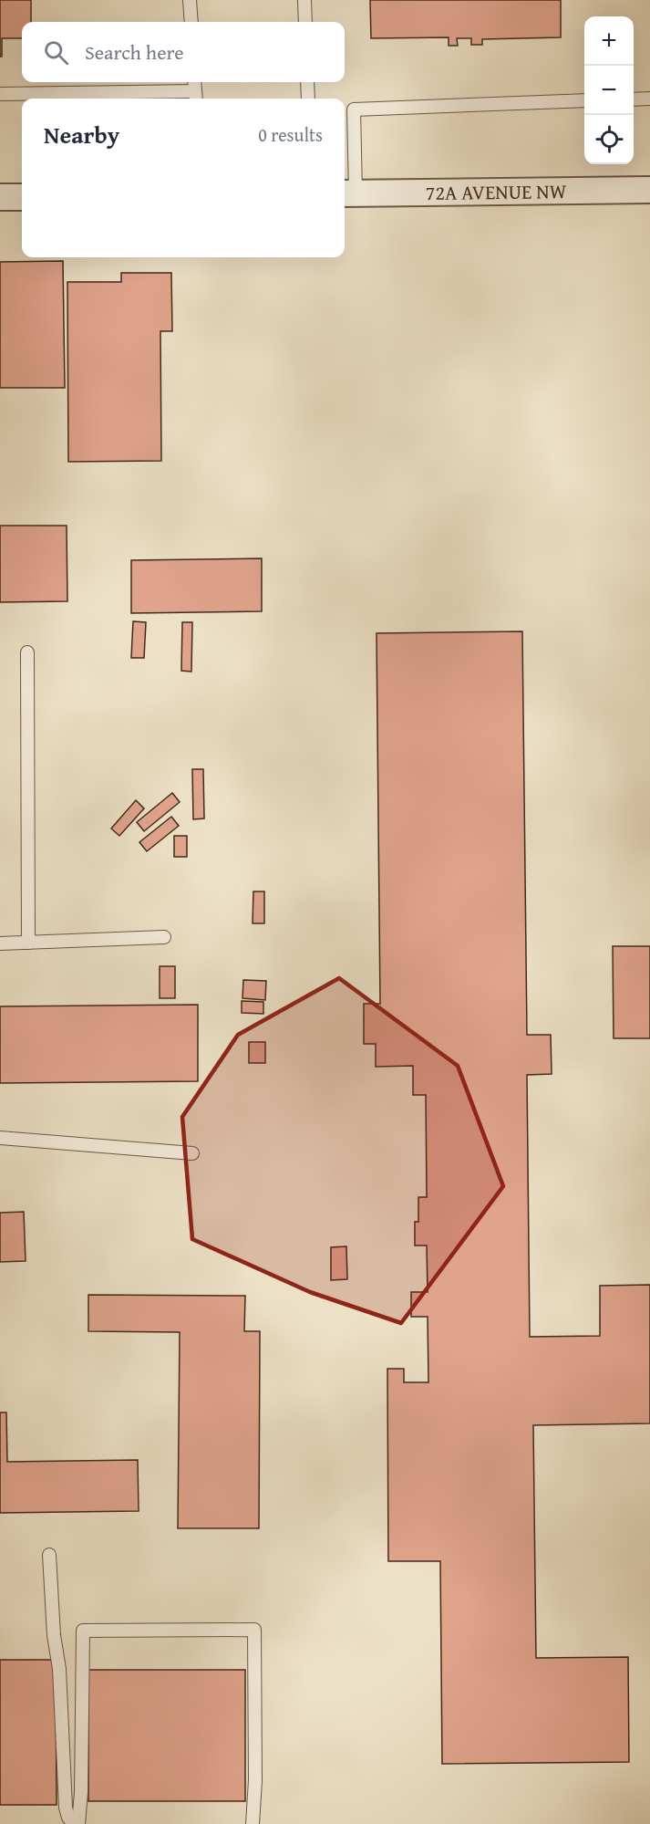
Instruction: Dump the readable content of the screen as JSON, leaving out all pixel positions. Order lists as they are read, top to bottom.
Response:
{
  "streets": {
    "street": ["72A AVENUE NW"]
  },
  "page": {
    "map_buttons": ["+", "−"],
    "search": "Search here",
    "heading": ["Nearby", "0 results"]
  }
}
